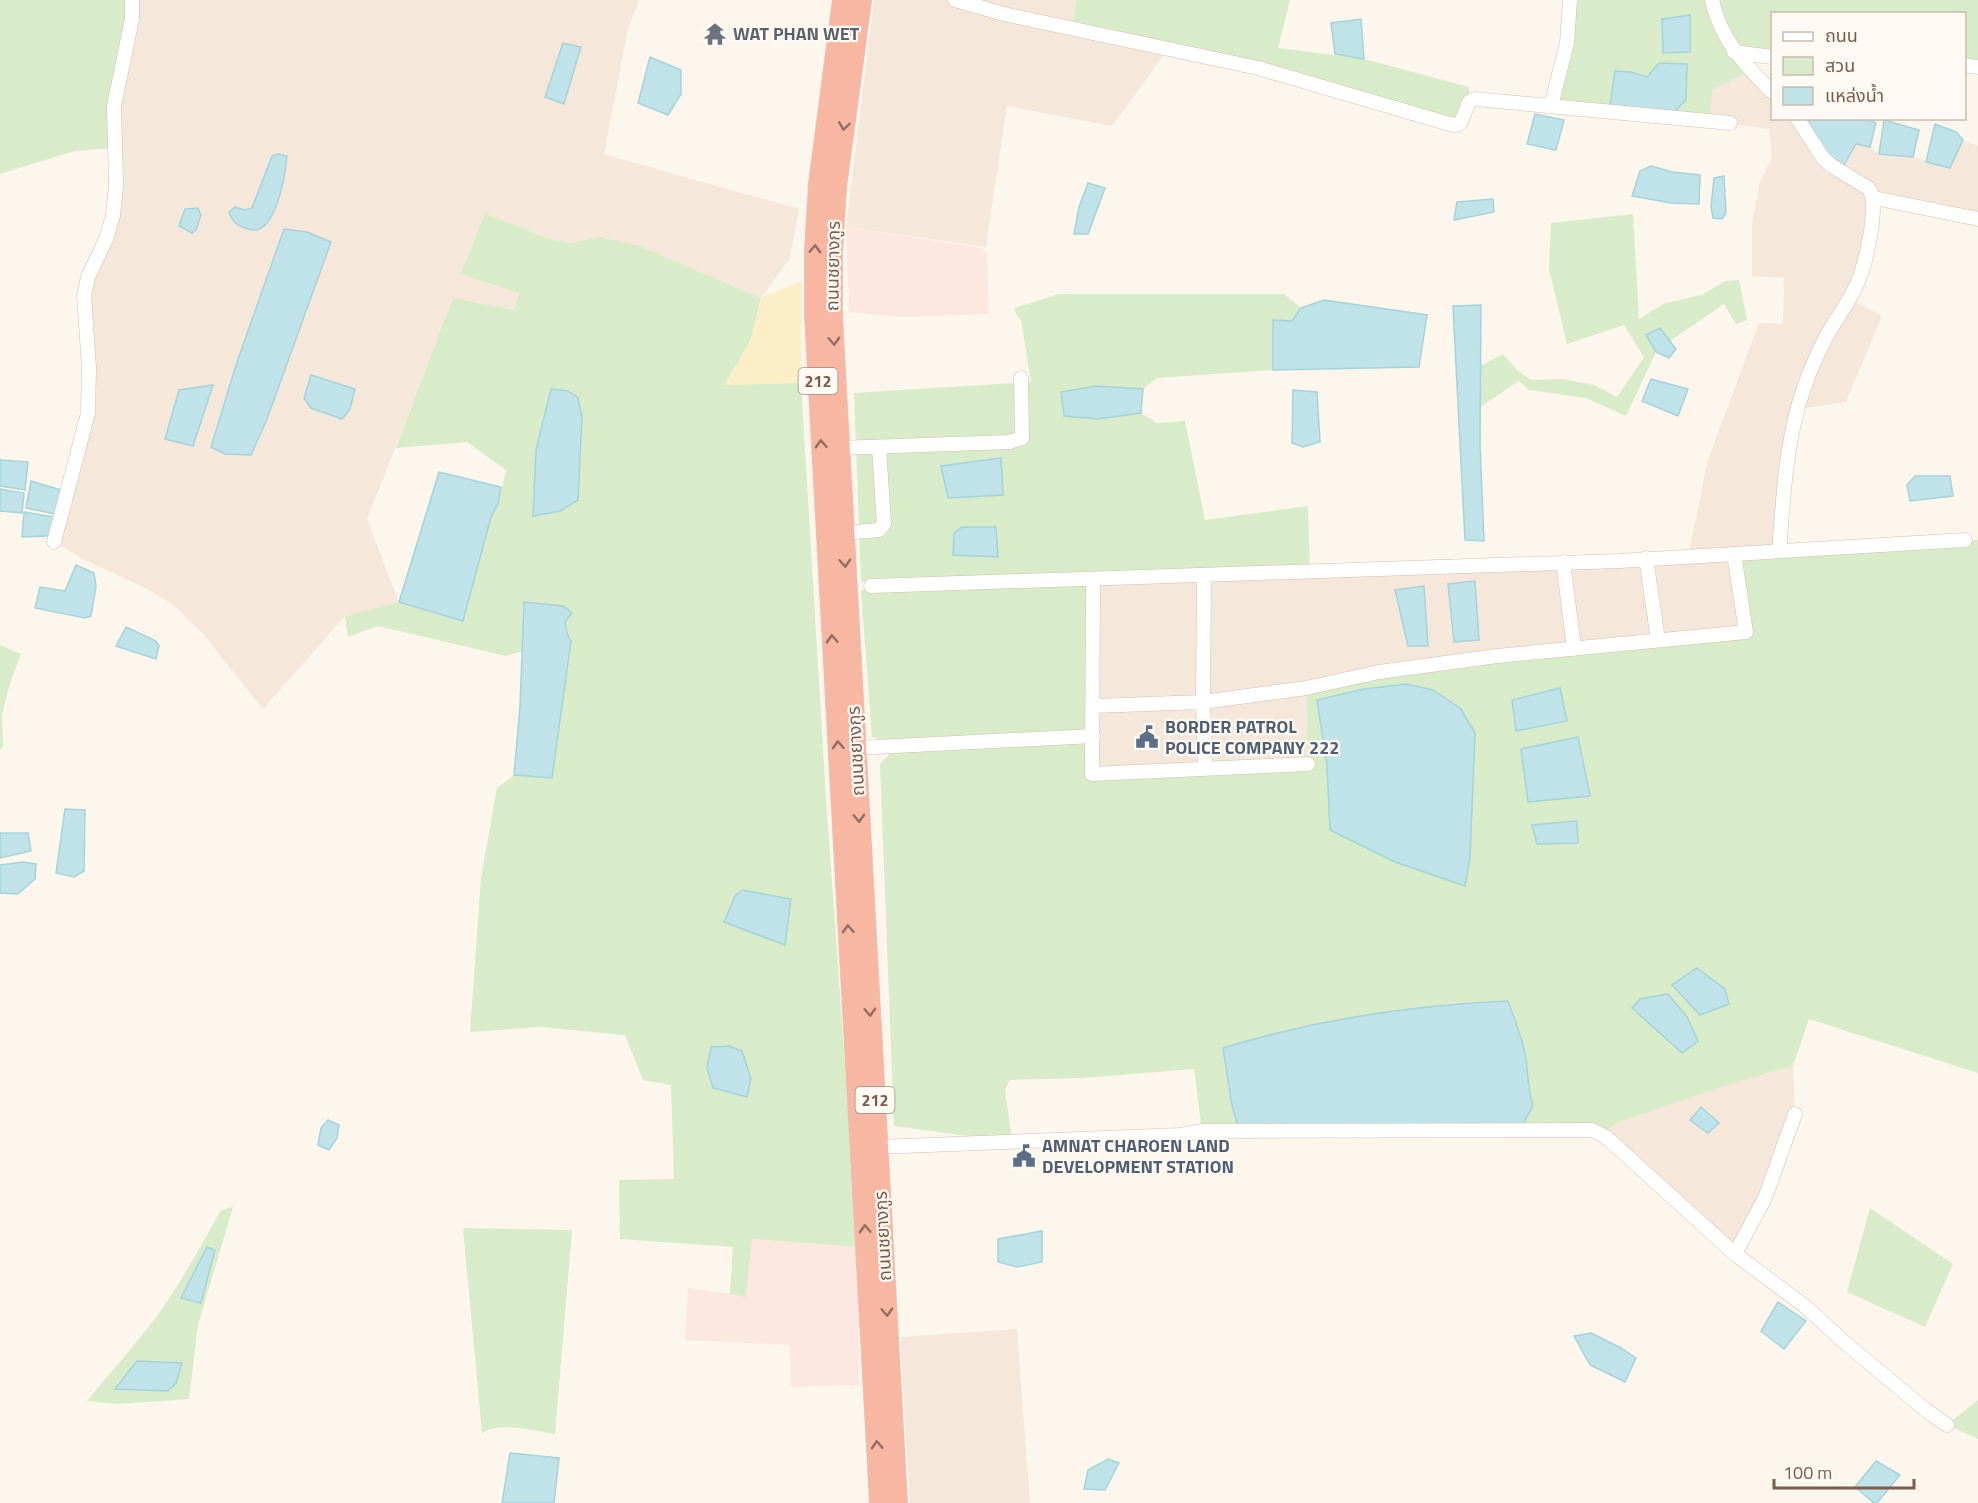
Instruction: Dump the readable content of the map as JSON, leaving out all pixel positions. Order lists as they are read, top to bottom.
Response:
{
  "streets": {
    "highway": ["ถนนชยางกูร", "212"]
  },
  "places": {
    "temple": ["WAT PHAN WET"],
    "public building": ["BORDER PATROL POLICE COMPANY 222", "AMNAT CHAROEN LAND DEVELOPMENT STATION"]
  },
  "legend": ["ถนน", "สวน", "แหล่งน้ำ"],
  "scale_bar": "100 m"
}
